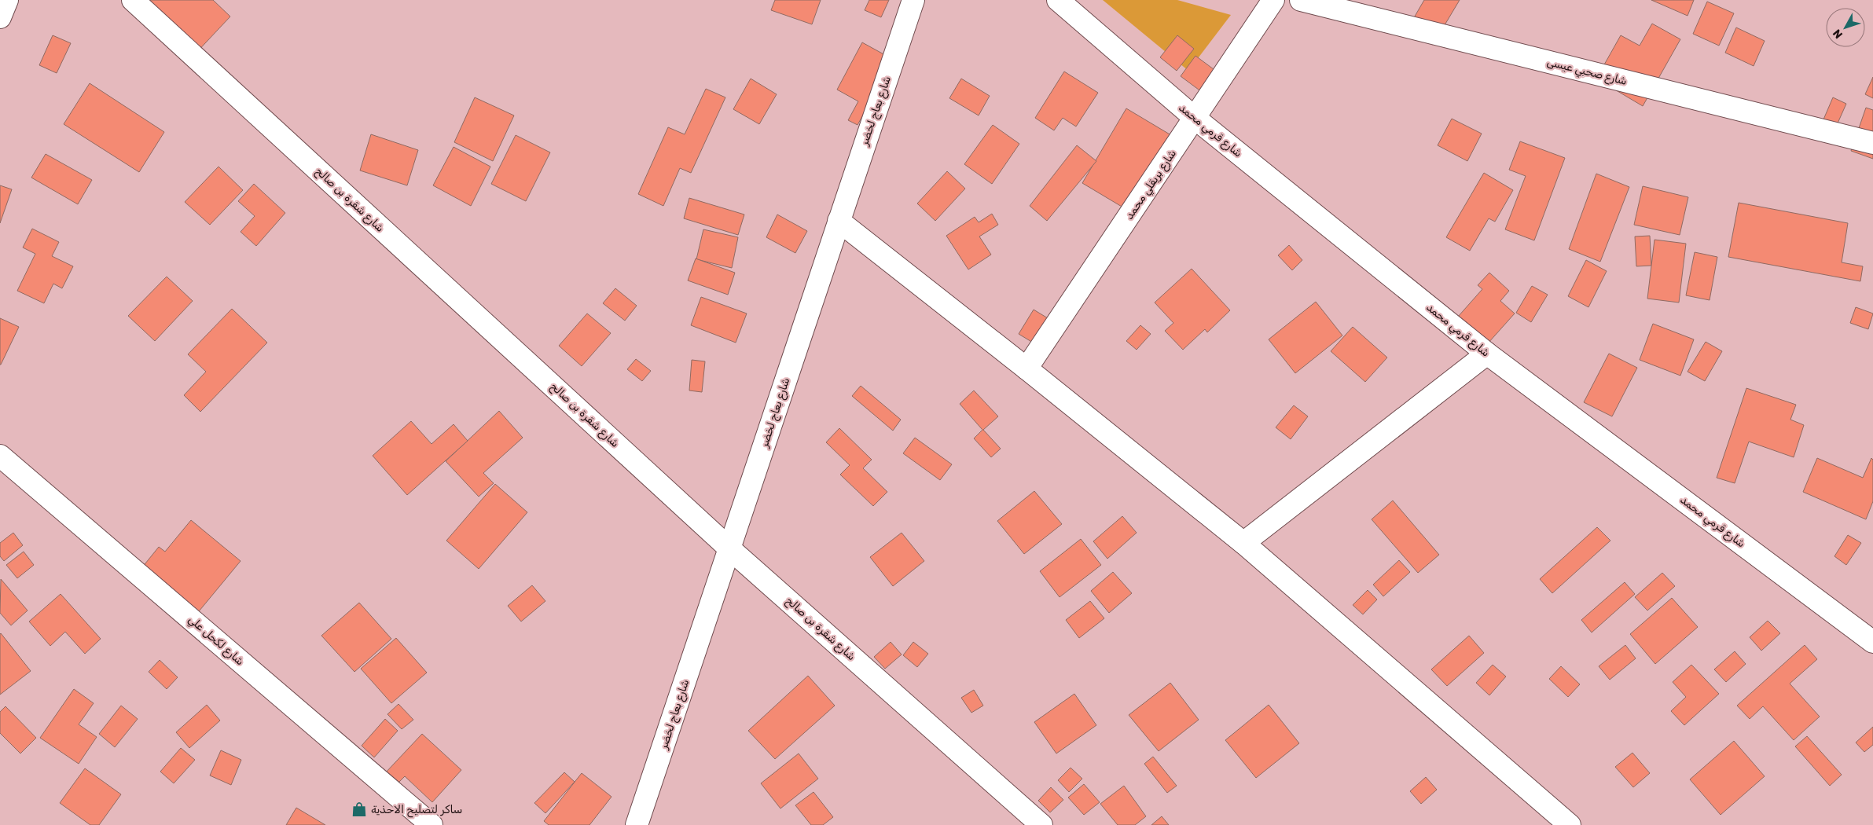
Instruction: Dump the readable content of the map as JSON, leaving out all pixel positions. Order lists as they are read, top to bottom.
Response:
{
  "streets": {
    "street": [
      "شارع صحبي عيسى",
      "شارع بعاج لخضر",
      "شارع قرمي محمد",
      "شارع بريقلي محمد",
      "شارع شقرة بن صالح",
      "شارع لكحل علي"
    ]
  },
  "crossings": [
    ["شارع بعاج لخضر", "شارع شقرة بن صالح"],
    ["شارع قرمي محمد", "شارع بريقلي محمد"]
  ],
  "places": {
    "shop": ["ساكر لتصليح الاحذية"]
  },
  "north": "bottom left"
}
